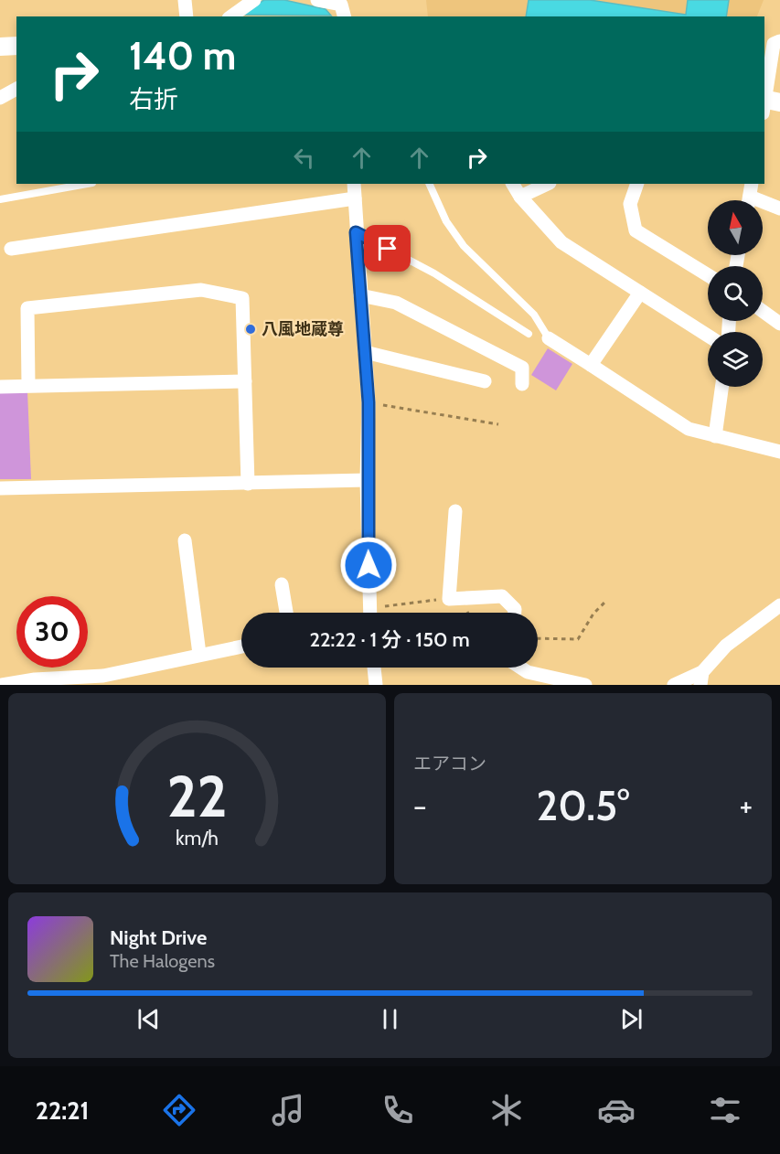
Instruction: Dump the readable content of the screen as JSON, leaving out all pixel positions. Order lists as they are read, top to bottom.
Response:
{
  "places": ["八風地蔵尊"],
  "north": "top",
  "page": {
    "turn": ["140 m", "右折"],
    "limit": "30",
    "trip": "22:22 · 1 分 · 150 m",
    "tile": "エアコン",
    "heat": ["−", "20.5°", "+"],
    "song": ["Night Drive", "The Halogens"],
    "tabs": "22:21",
    "gauge": ["22", "km/h"]
  }
}
